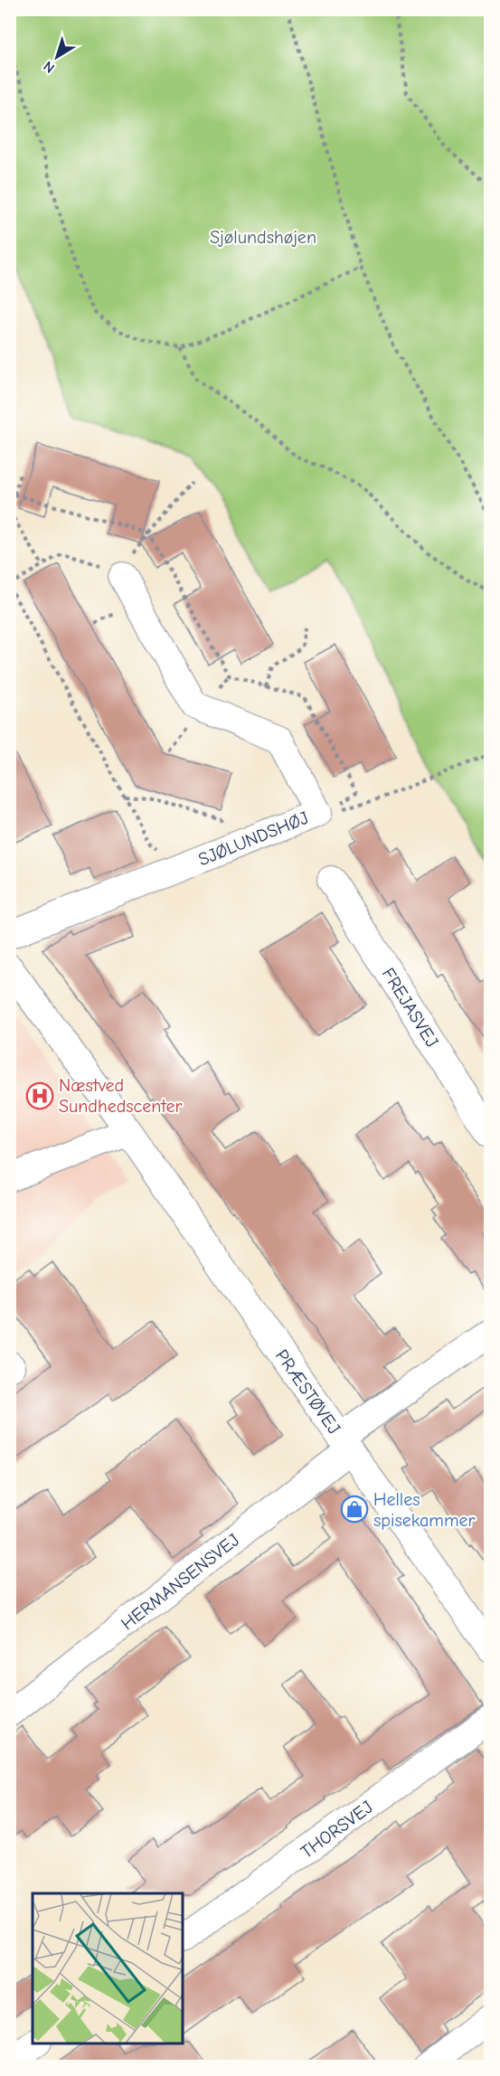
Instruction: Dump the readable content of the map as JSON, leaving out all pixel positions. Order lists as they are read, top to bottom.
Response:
{
  "streets": {
    "street": [
      "SJØLUNDSHØJ",
      "FREJASVEJ",
      "PRÆSTØVEJ",
      "HERMANSENSVEJ",
      "THORSVEJ"
    ]
  },
  "crossings": [
    ["PRÆSTØVEJ", "HERMANSENSVEJ"]
  ],
  "parks": ["Sjølundshøjen"],
  "places": {
    "hospital": ["Næstved Sundhedscenter"],
    "shop": ["Helles spisekammer"]
  },
  "north": "bottom left"
}
